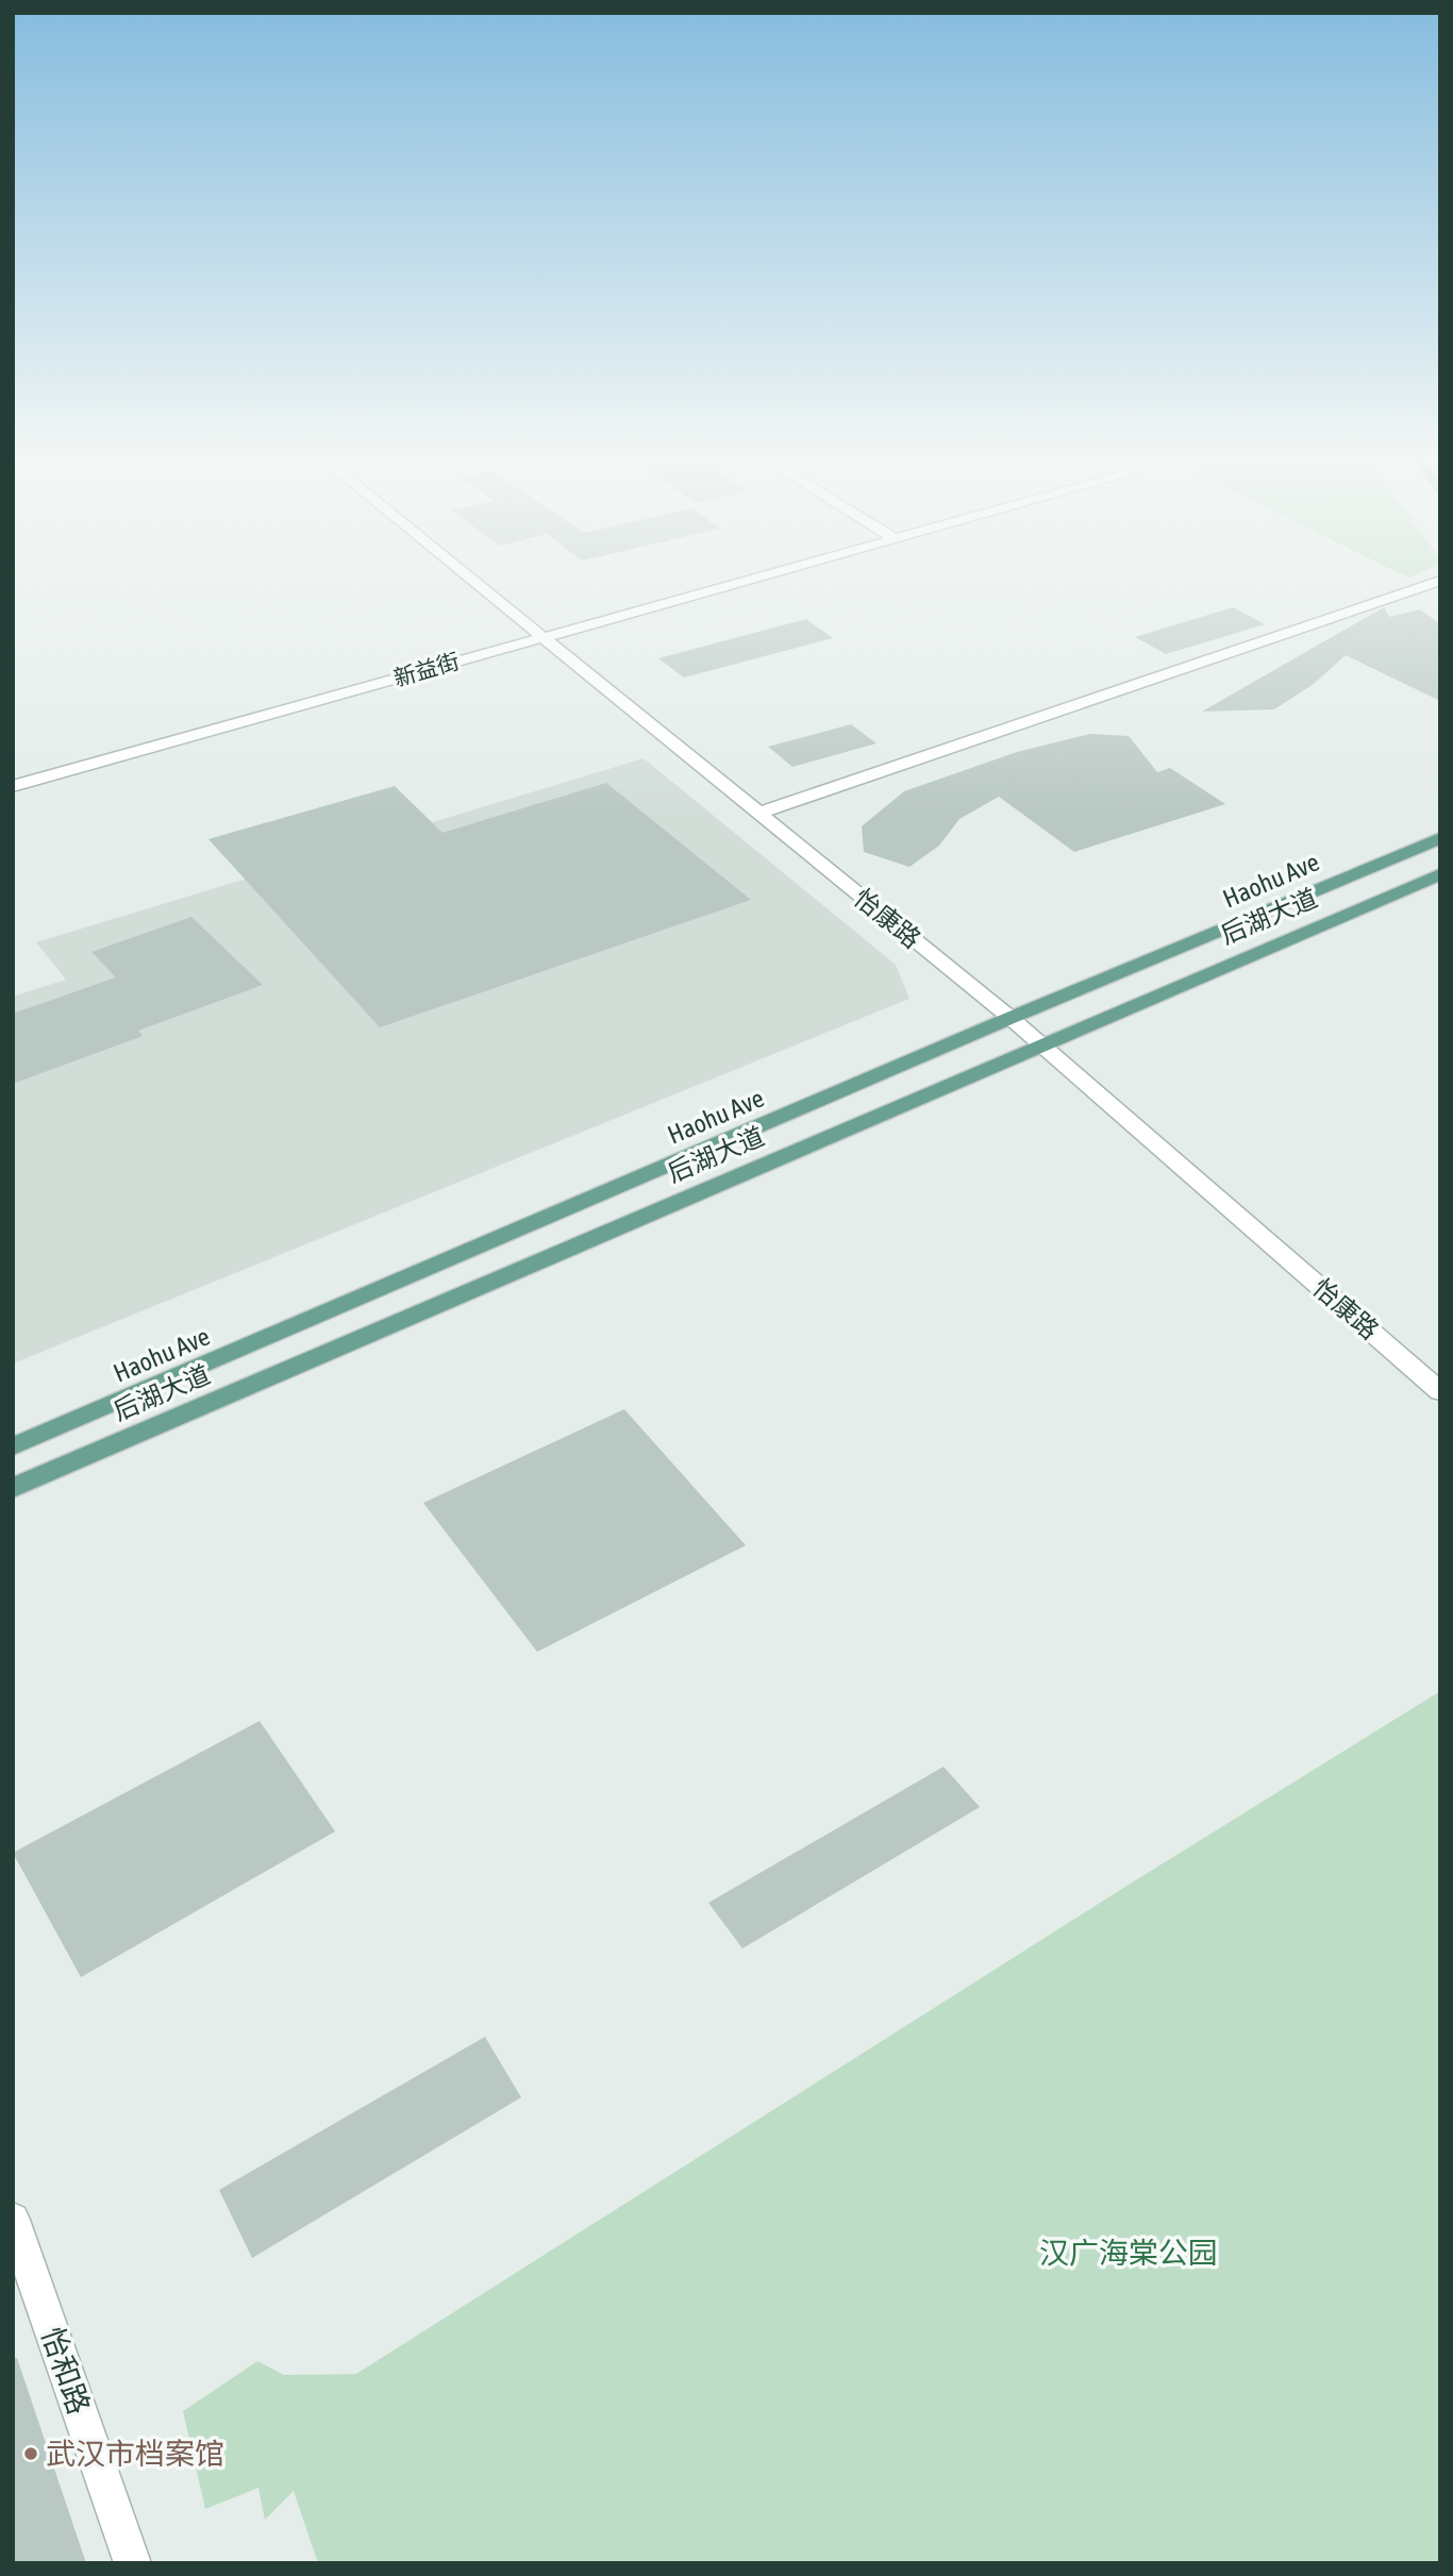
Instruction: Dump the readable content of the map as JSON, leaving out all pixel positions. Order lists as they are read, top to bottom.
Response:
{
  "streets": {
    "main road": ["Haohu Ave", "后湖大道"],
    "street": ["新益街", "怡康路", "怡和路"]
  },
  "crossings": [
    ["新益街", "怡康路"],
    ["Haohu Ave", "怡康路"],
    ["后湖大道", "怡康路"]
  ],
  "parks": ["汉广海棠公园"],
  "places": ["武汉市档案馆"]
}
